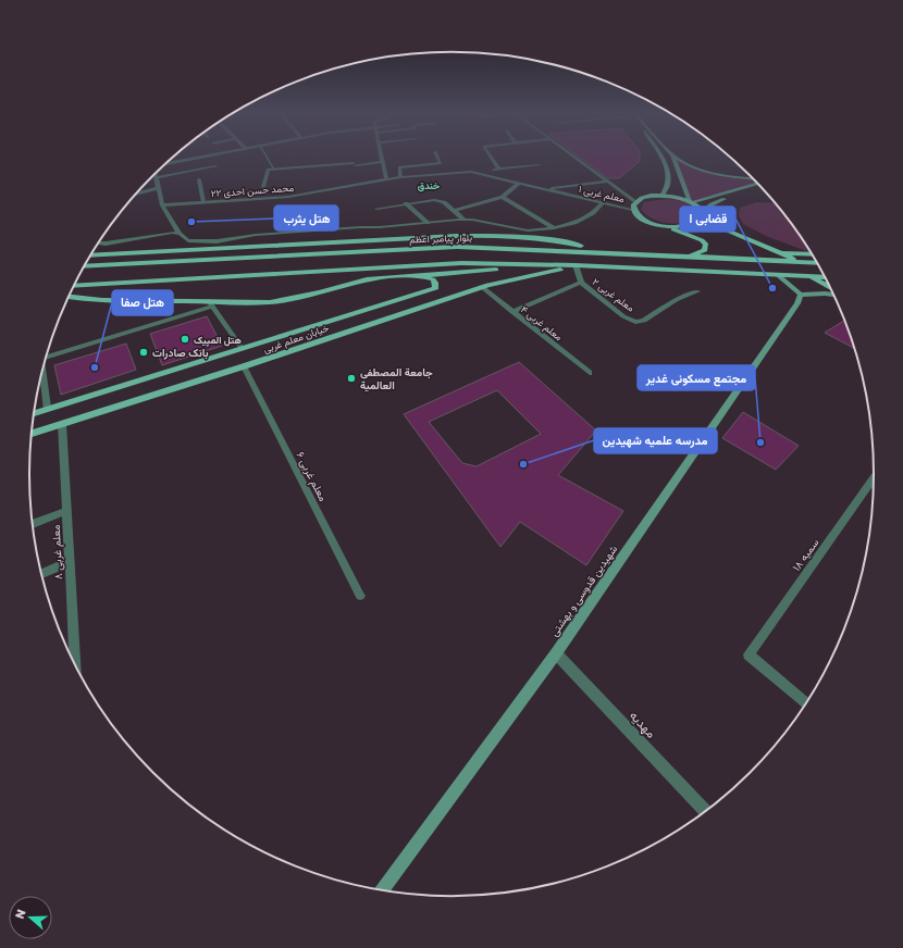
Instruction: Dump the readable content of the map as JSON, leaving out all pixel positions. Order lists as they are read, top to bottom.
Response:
{
  "streets": {
    "main road": ["بلوار پیامبر اعظم", "خیابان معلم غربی", "شهیدین قدوسی و بهشتی"],
    "street": [
      "۲۲ محمد حسن احدی",
      "معلم غربی ۱",
      "معلم غربی ۲",
      "معلم غربی ۴",
      "معلم غربی ۶",
      "معلم غربی ۸",
      "سمیه ۱۸",
      "مهدیه"
    ]
  },
  "crossings": [
    ["۲۲ محمد حسن احدی", "معلم غربی ۱"],
    ["معلم غربی ۲", "خیابان معلم غربی"],
    ["معلم غربی ۴", "خیابان معلم غربی"],
    ["خیابان معلم غربی", "معلم غربی ۶"],
    ["خیابان معلم غربی", "معلم غربی ۸"],
    ["شهیدین قدوسی و بهشتی", "مهدیه"]
  ],
  "districts": ["خندق"],
  "places": [
    "هتل یثرب",
    "قضابی ا",
    "هتل المپیک",
    "بانک صادرات",
    "هتل صفا",
    "جامعة المصطفی العالمیة",
    "مجتمع مسکونی غدیر",
    "مدرسه علمیه شهیدین"
  ],
  "north": "left"
}
